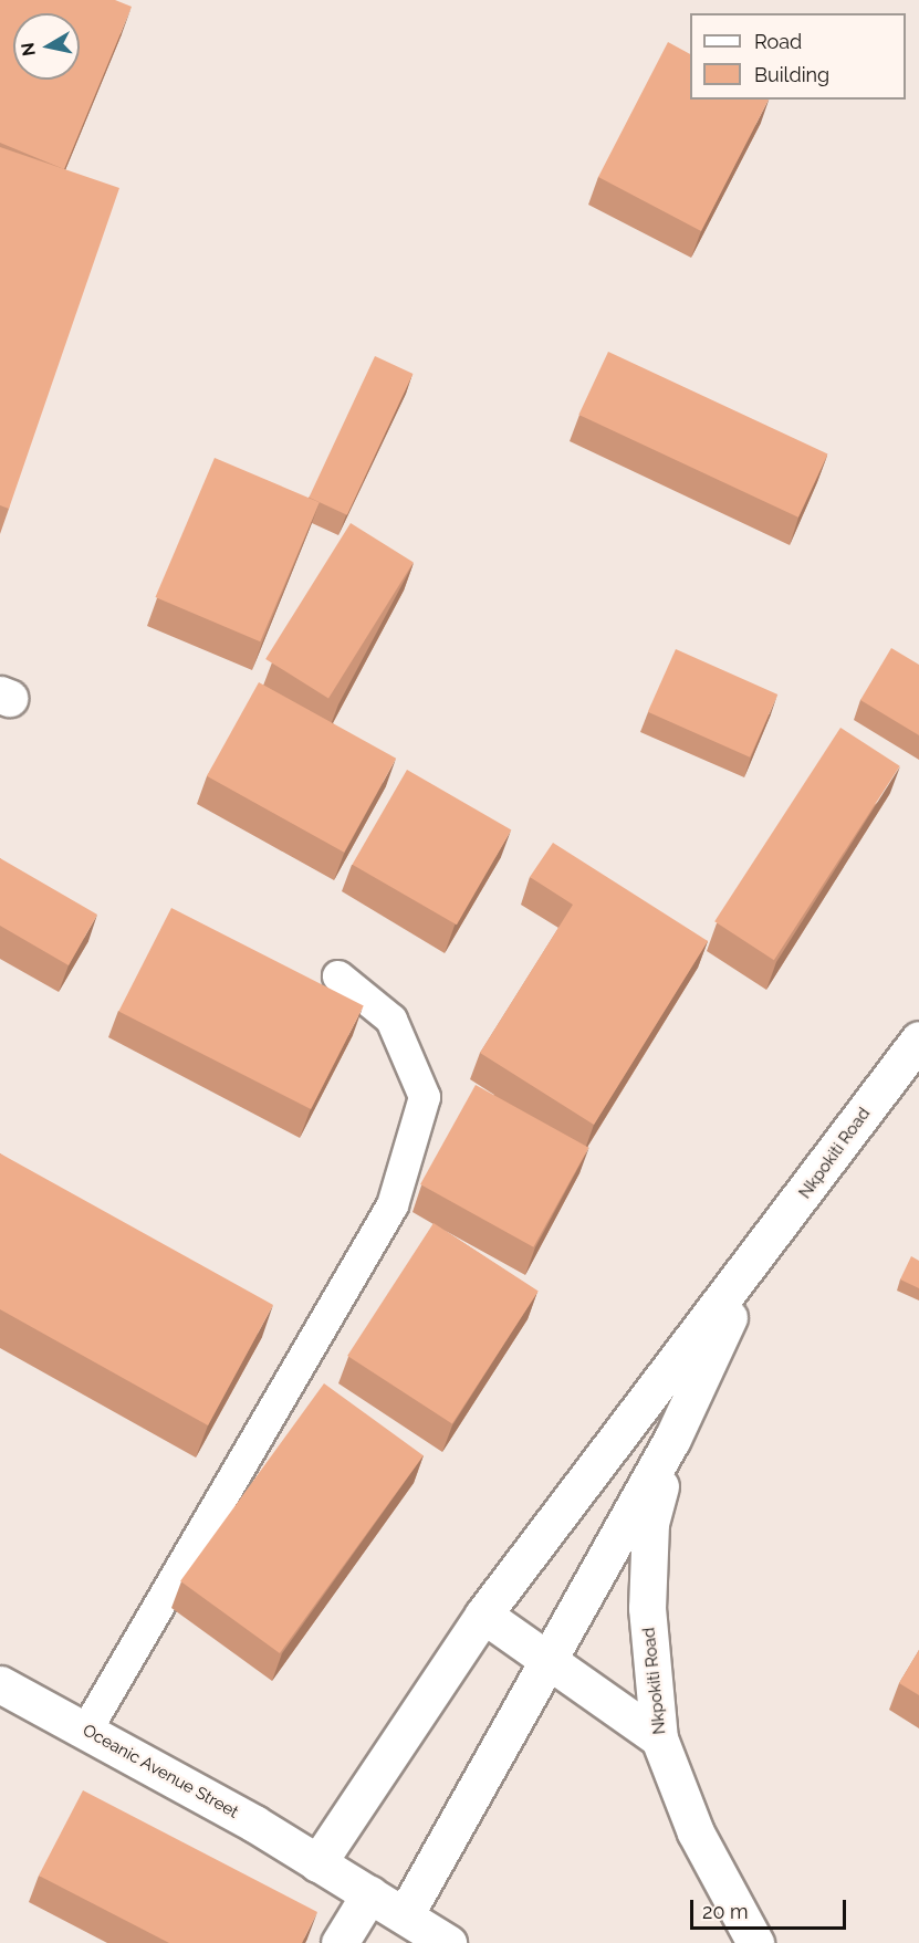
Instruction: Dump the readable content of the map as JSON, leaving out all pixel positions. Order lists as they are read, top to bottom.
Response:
{
  "streets": {
    "main road": ["Nkpokiti Road", "Oceanic Avenue Street"]
  },
  "legend": ["Road", "Building"],
  "scale_bar": "20 m",
  "north": "left"
}
